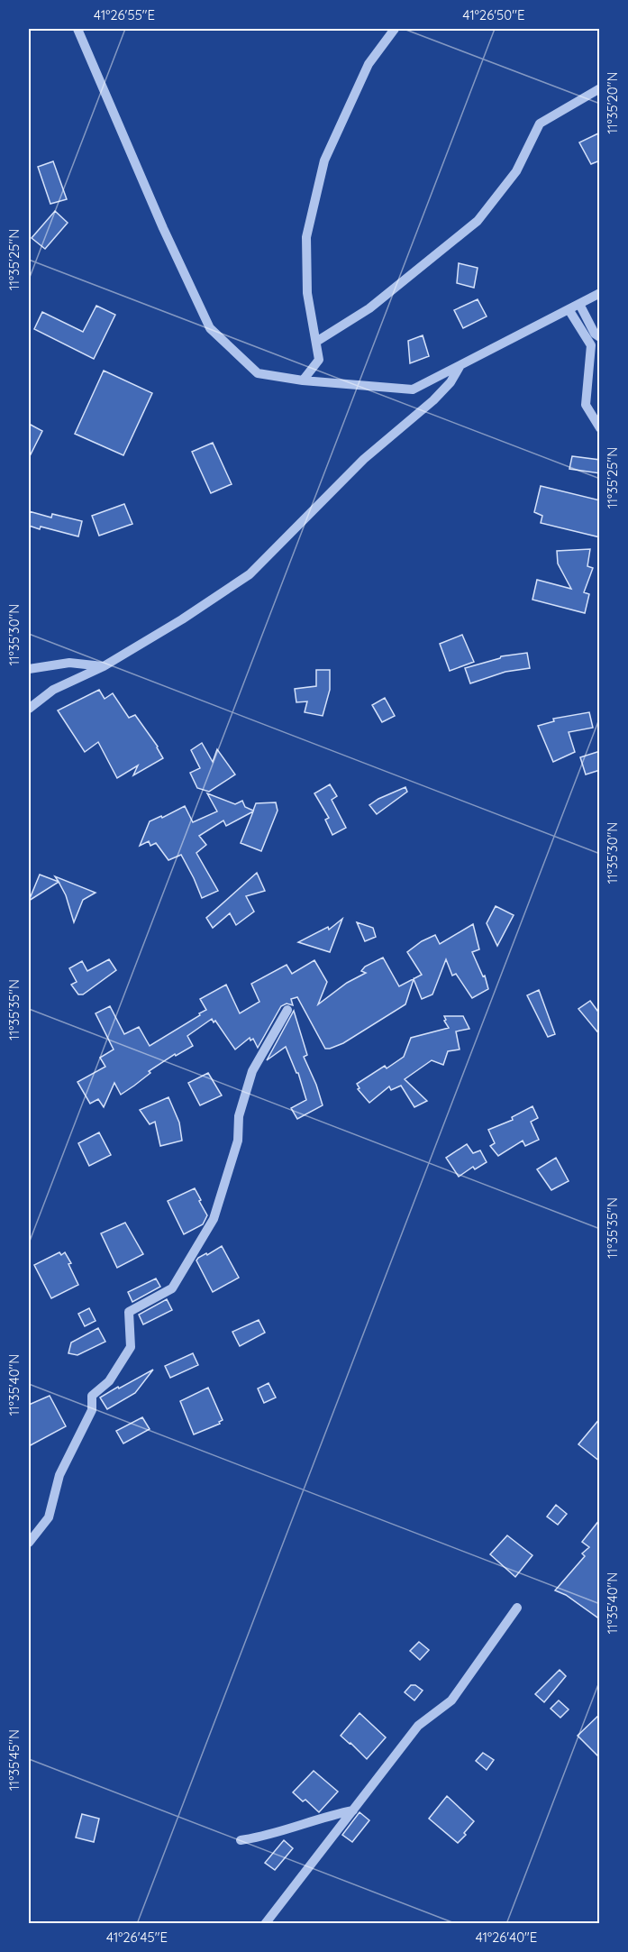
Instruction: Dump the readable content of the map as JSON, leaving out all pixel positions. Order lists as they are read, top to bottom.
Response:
{
  "coordinates": [
    "41°26'55\"E",
    "41°26'50\"E",
    "11°35'20\"N",
    "11°35'25\"N",
    "11°35'30\"N",
    "11°35'35\"N",
    "11°35'40\"N",
    "11°35'45\"N",
    "41°26'45\"E",
    "41°26'40\"E"
  ]
}
